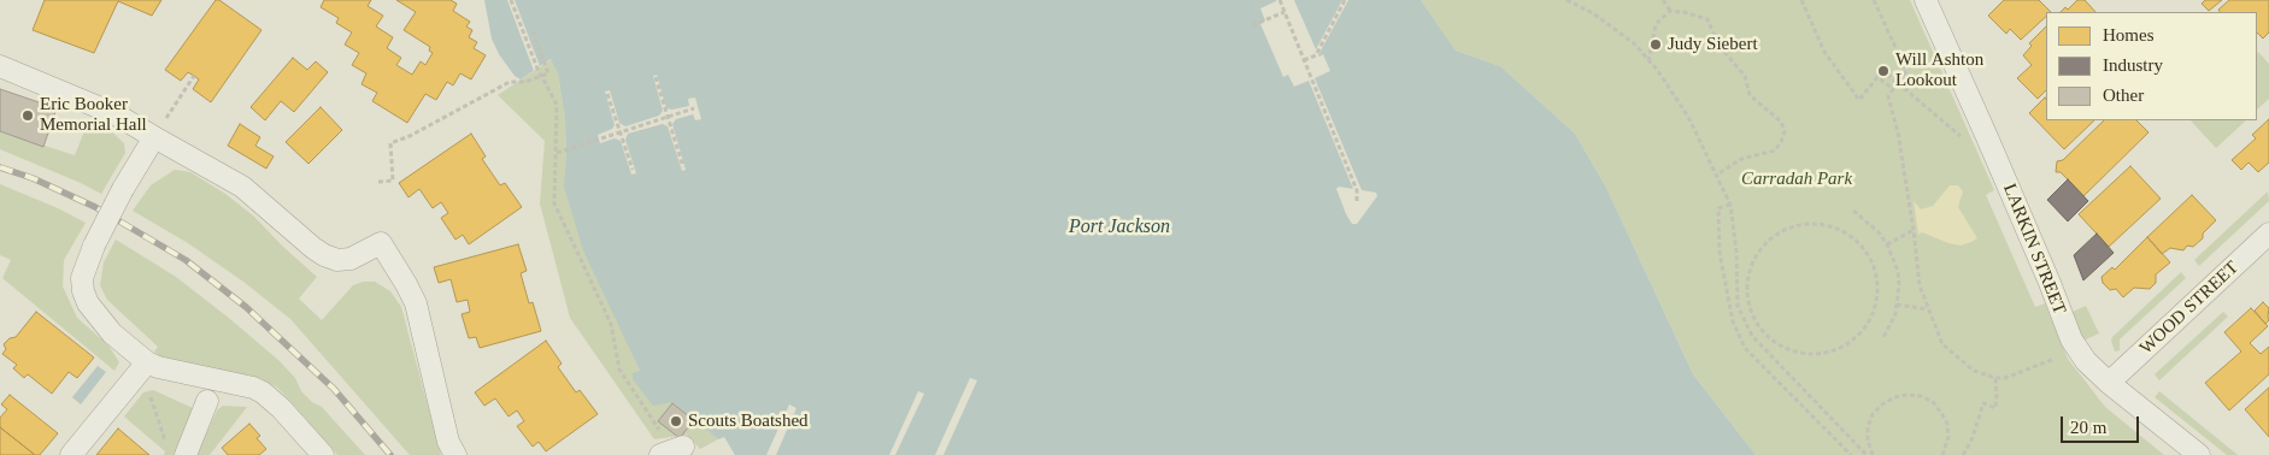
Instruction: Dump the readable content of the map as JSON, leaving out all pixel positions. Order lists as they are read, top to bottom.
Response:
{
  "streets": {
    "street": ["LARKIN STREET", "WOOD STREET"]
  },
  "crossings": [
    ["LARKIN STREET", "WOOD STREET"]
  ],
  "water": ["Port Jackson"],
  "parks": ["Carradah Park"],
  "places": [
    "Judy Siebert",
    "Will Ashton Lookout",
    "Eric Booker Memorial Hall",
    "Scouts Boatshed"
  ],
  "legend": ["Homes", "Industry", "Other"],
  "scale_bar": "20 m"
}
